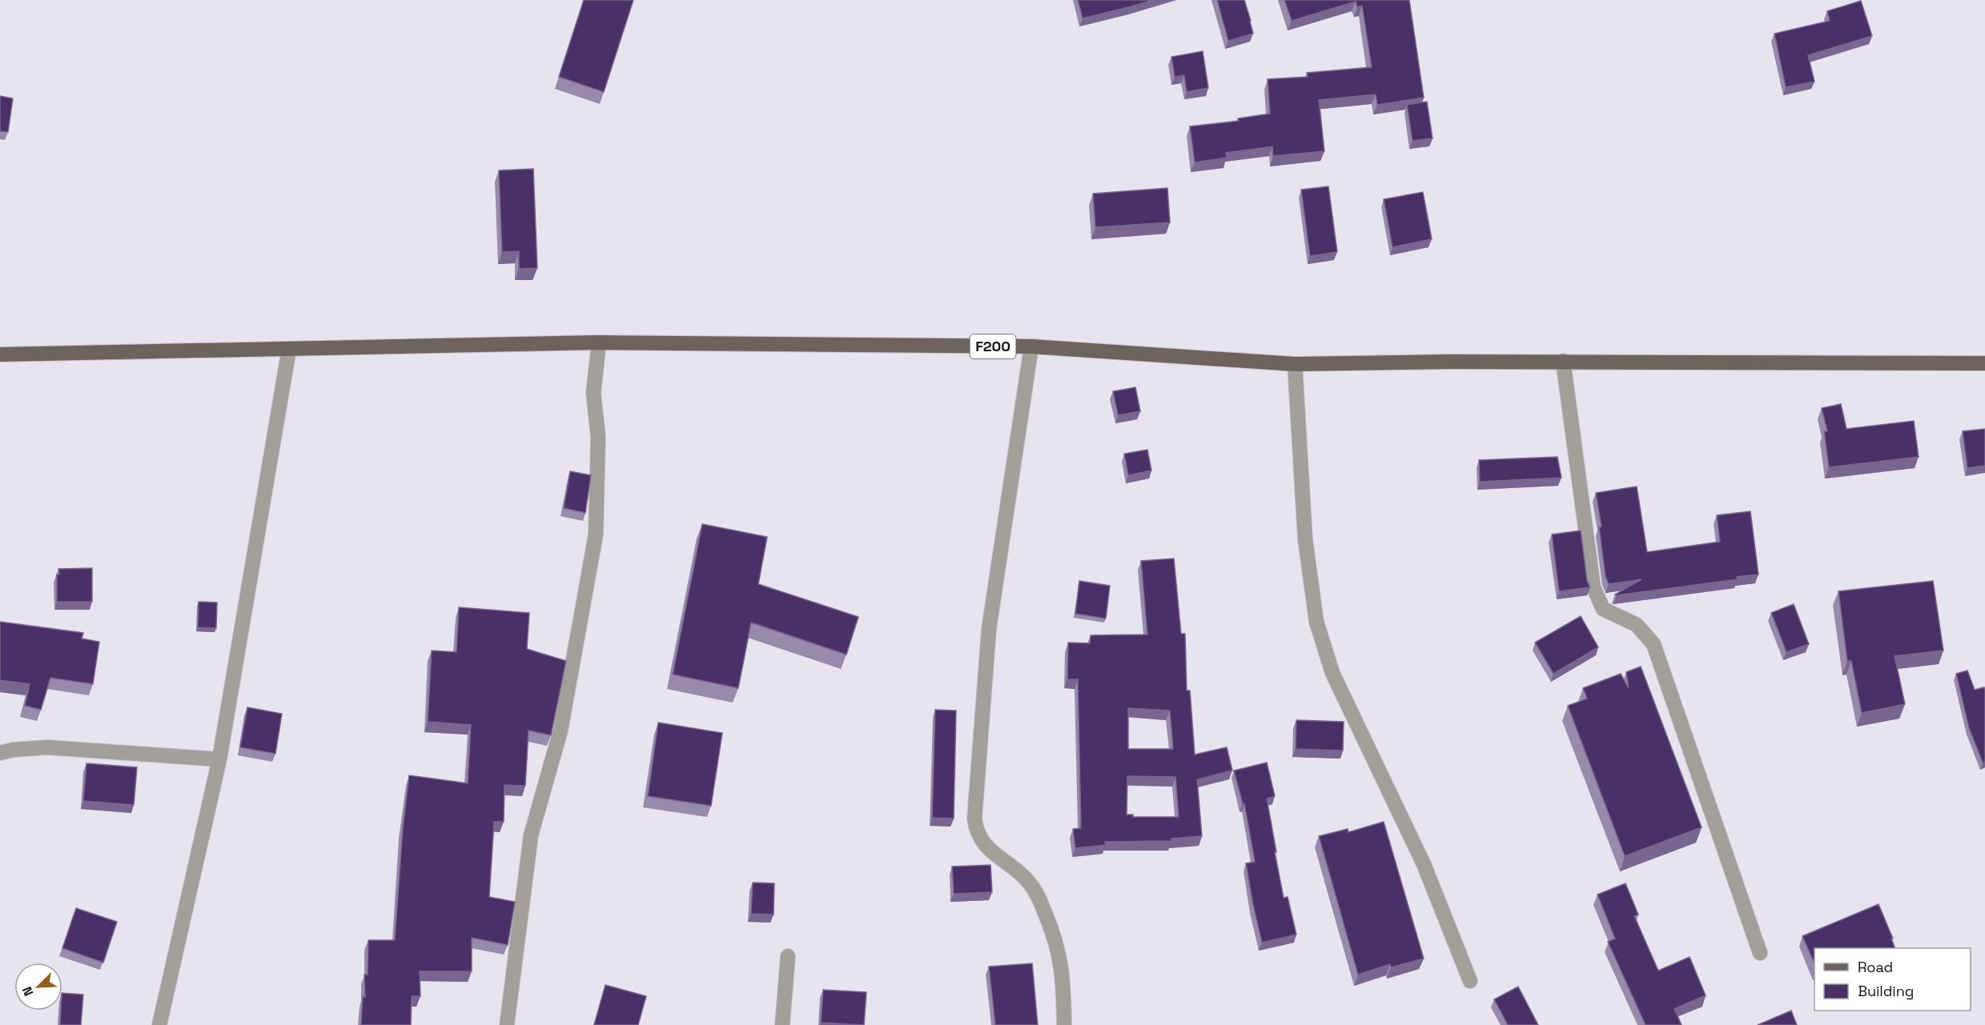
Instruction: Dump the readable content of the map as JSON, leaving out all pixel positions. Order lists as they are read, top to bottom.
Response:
{
  "streets": {
    "main road": ["F200"]
  },
  "legend": ["Road", "Building"],
  "north": "bottom left"
}
